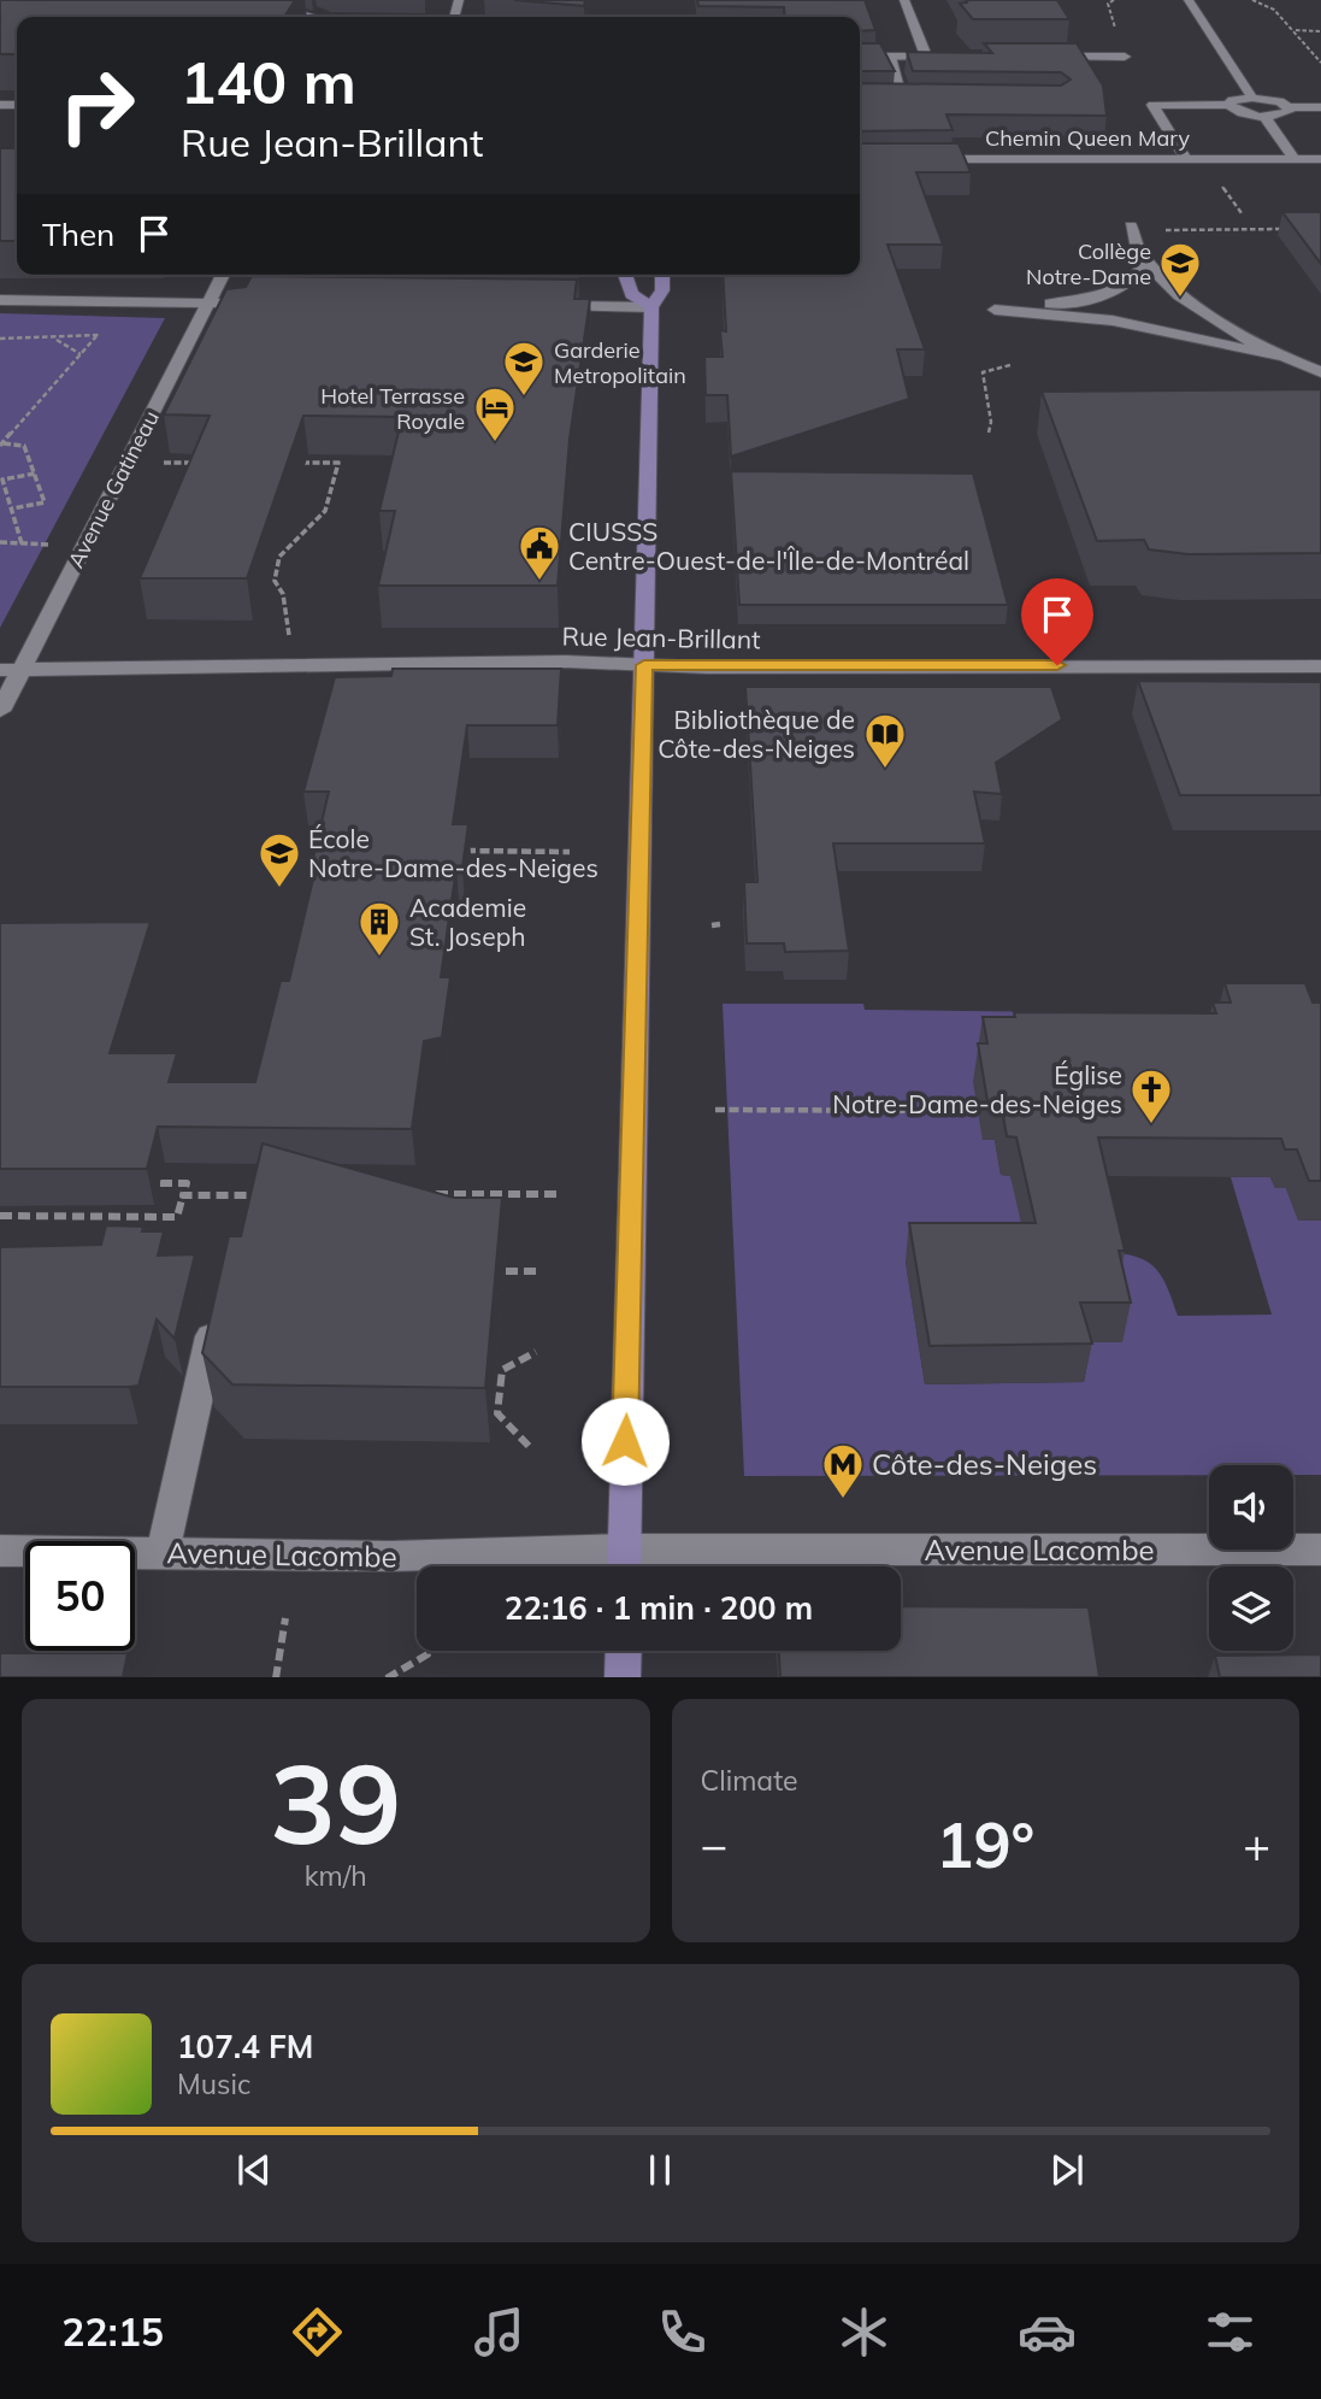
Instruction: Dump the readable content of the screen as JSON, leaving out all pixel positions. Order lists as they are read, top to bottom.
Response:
{
  "streets": {
    "street": [
      "Chemin Queen Mary",
      "Avenue Gatineau",
      "Rue Jean-Brillant",
      "Avenue Lacombe"
    ]
  },
  "crossings": [
    ["Avenue Gatineau", "Rue Jean-Brillant"]
  ],
  "places": {
    "school or university": ["Collège Notre-Dame", "Garderie Metropolitain", "École Notre-Dame-des-Neiges"],
    "hotel": ["Hotel Terrasse Royale"],
    "public building": ["CIUSSS Centre-Ouest-de-l'Île-de-Montréal"],
    "library": ["Bibliothèque de Côte-des-Neiges"],
    "building": ["Academie St. Joseph"],
    "church": ["Église Notre-Dame-des-Neiges"],
    "metro station": ["Côte-des-Neiges"]
  },
  "page": {
    "turn": ["140 m", "Rue Jean-Brillant"],
    "then": "Then",
    "limit": "50",
    "trip": "22:16 · 1 min · 200 m",
    "tile": [
      ["39", "km/h"],
      "Climate"
    ],
    "heat": ["−", "19°", "+"],
    "song": ["107.4 FM", "Music"],
    "tabs": "22:15"
  }
}
